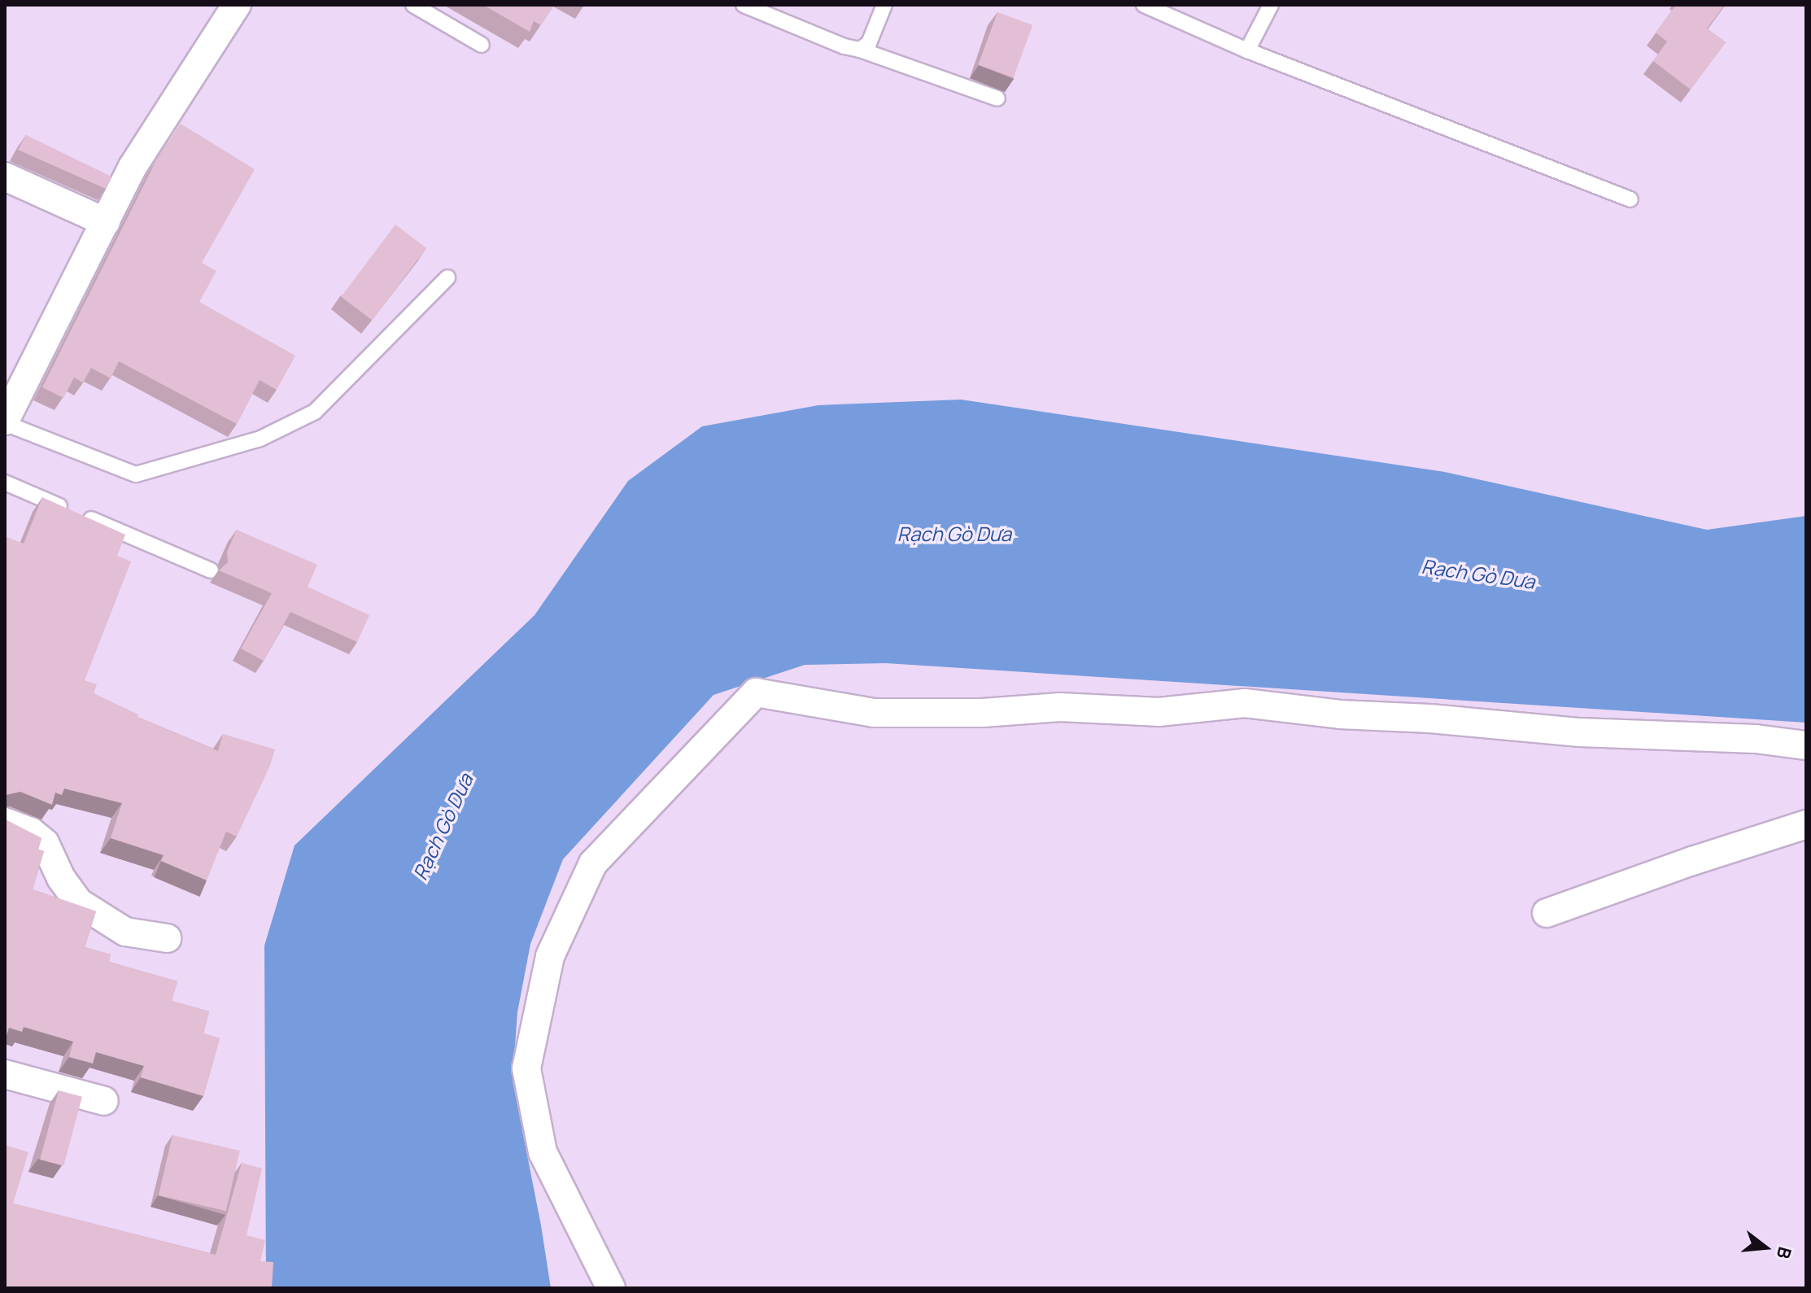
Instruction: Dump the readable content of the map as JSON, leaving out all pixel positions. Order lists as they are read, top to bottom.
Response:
{
  "water": ["Rạch Gò Dưa"],
  "north": "right"
}
